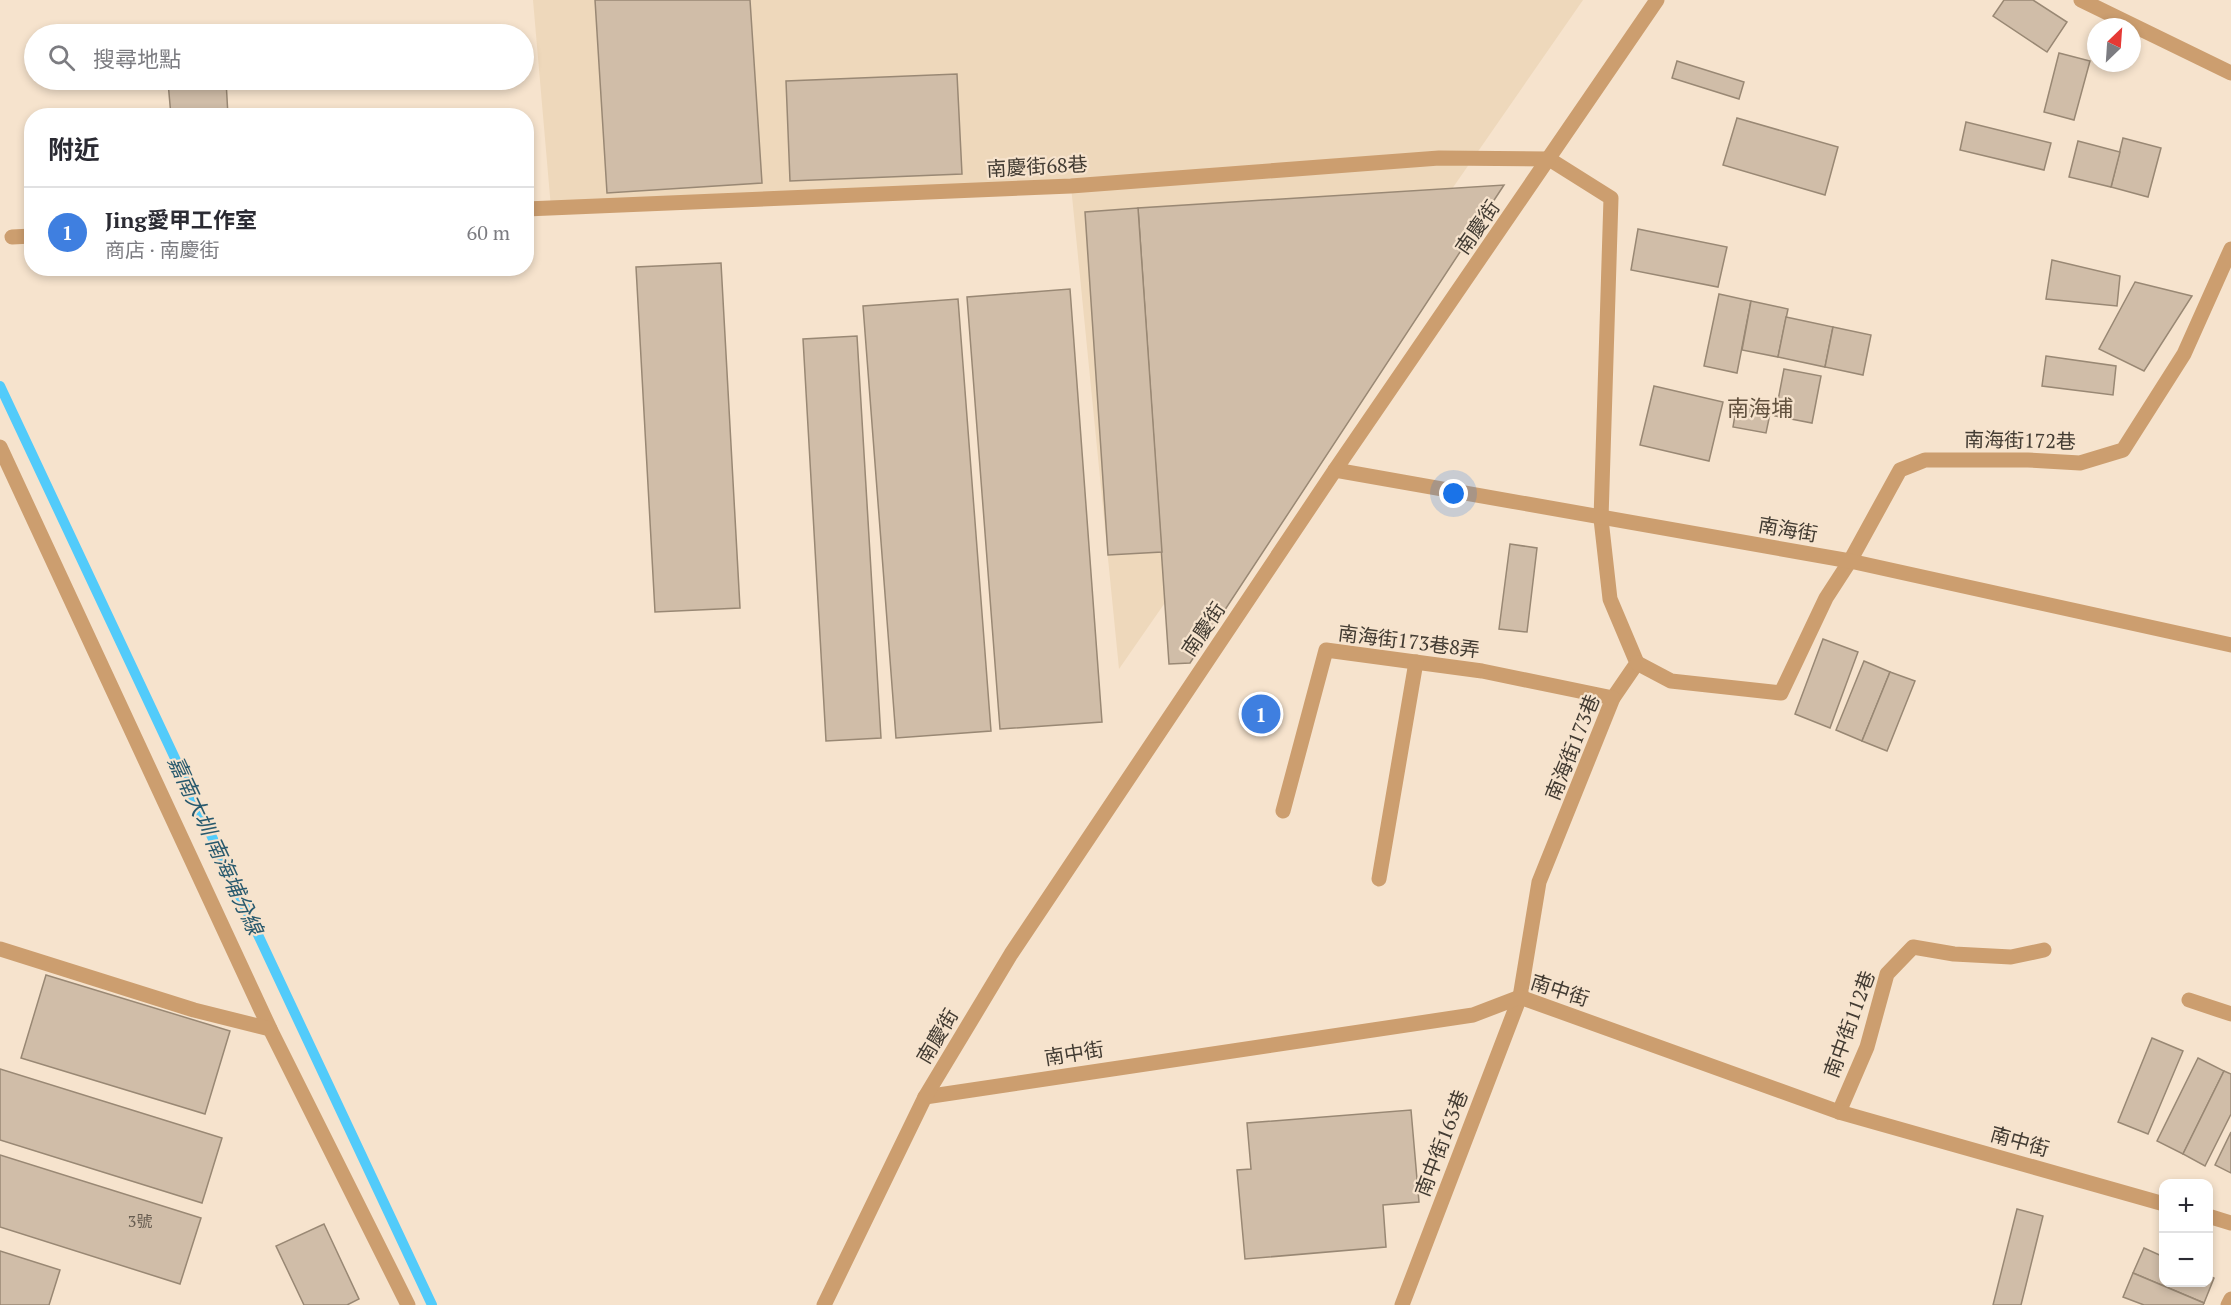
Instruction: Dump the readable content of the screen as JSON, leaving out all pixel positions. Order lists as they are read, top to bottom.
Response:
{
  "streets": {
    "street": [
      "南慶街68巷",
      "南慶街",
      "南海街172巷",
      "南海街",
      "南海街173巷8弄",
      "南海街173巷",
      "南中街",
      "南中街112巷",
      "南中街163巷"
    ]
  },
  "crossings": [
    ["南慶街68巷", "南慶街"],
    ["南慶街", "南海街"],
    ["南慶街", "南中街"],
    ["南海街172巷", "南海街"],
    ["南海街172巷", "南海街173巷"],
    ["南海街173巷8弄", "南海街173巷"],
    ["南海街173巷", "南中街"],
    ["南海街173巷", "南中街163巷"],
    ["南中街", "南中街112巷"],
    ["南中街", "南中街163巷"]
  ],
  "districts": ["南海埔"],
  "water": ["嘉南大圳 南海埔分線"],
  "house_numbers": ["3號"],
  "north": "top right",
  "page": {
    "search": "搜尋地點",
    "heading": "附近",
    "list": [
      {
        "mark": "1",
        "name": "Jing愛甲工作室",
        "note": "商店 · 南慶街",
        "value": "60 m"
      }
    ],
    "pins": "1",
    "map_buttons": ["+", "−"]
  }
}
